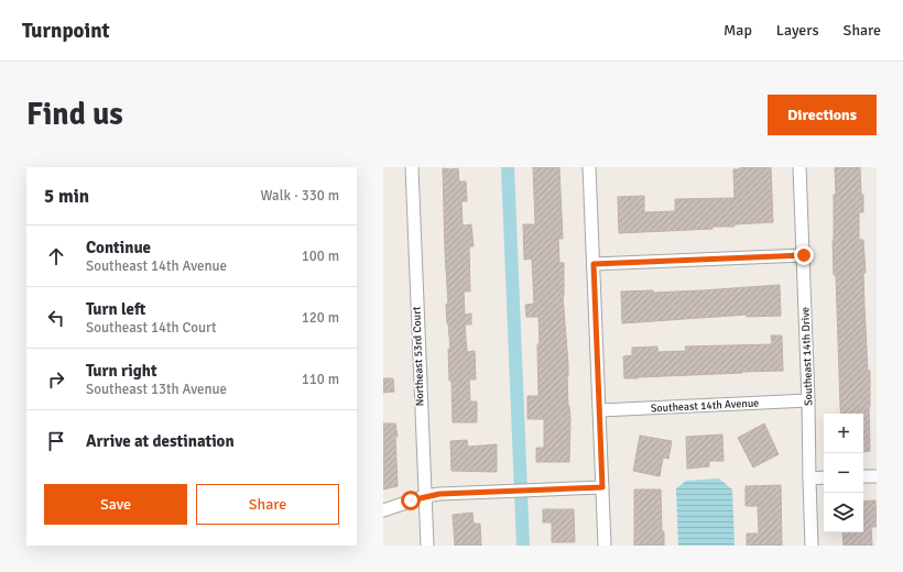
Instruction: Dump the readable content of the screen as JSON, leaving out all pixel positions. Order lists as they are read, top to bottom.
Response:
{
  "streets": {
    "street": ["Northeast 53rd Court", "Southeast 14th Drive", "Southeast 14th Avenue"]
  },
  "crossings": [
    ["Southeast 14th Drive", "Southeast 14th Avenue"]
  ],
  "page": {
    "header": "Turnpoint",
    "nav": ["Map", "Layers", "Share"],
    "buttons": [
      "Directions",
      ["Save", "Share"]
    ],
    "title": "Find us",
    "heading": ["5 min", "Walk · 330 m"],
    "list": [
      ["Continue", "Southeast 14th Avenue", "100 m"],
      ["Turn left", "Southeast 14th Court", "120 m"],
      ["Turn right", "Southeast 13th Avenue", "110 m"],
      "Arrive at destination"
    ],
    "map_buttons": ["+", "−"]
  }
}
